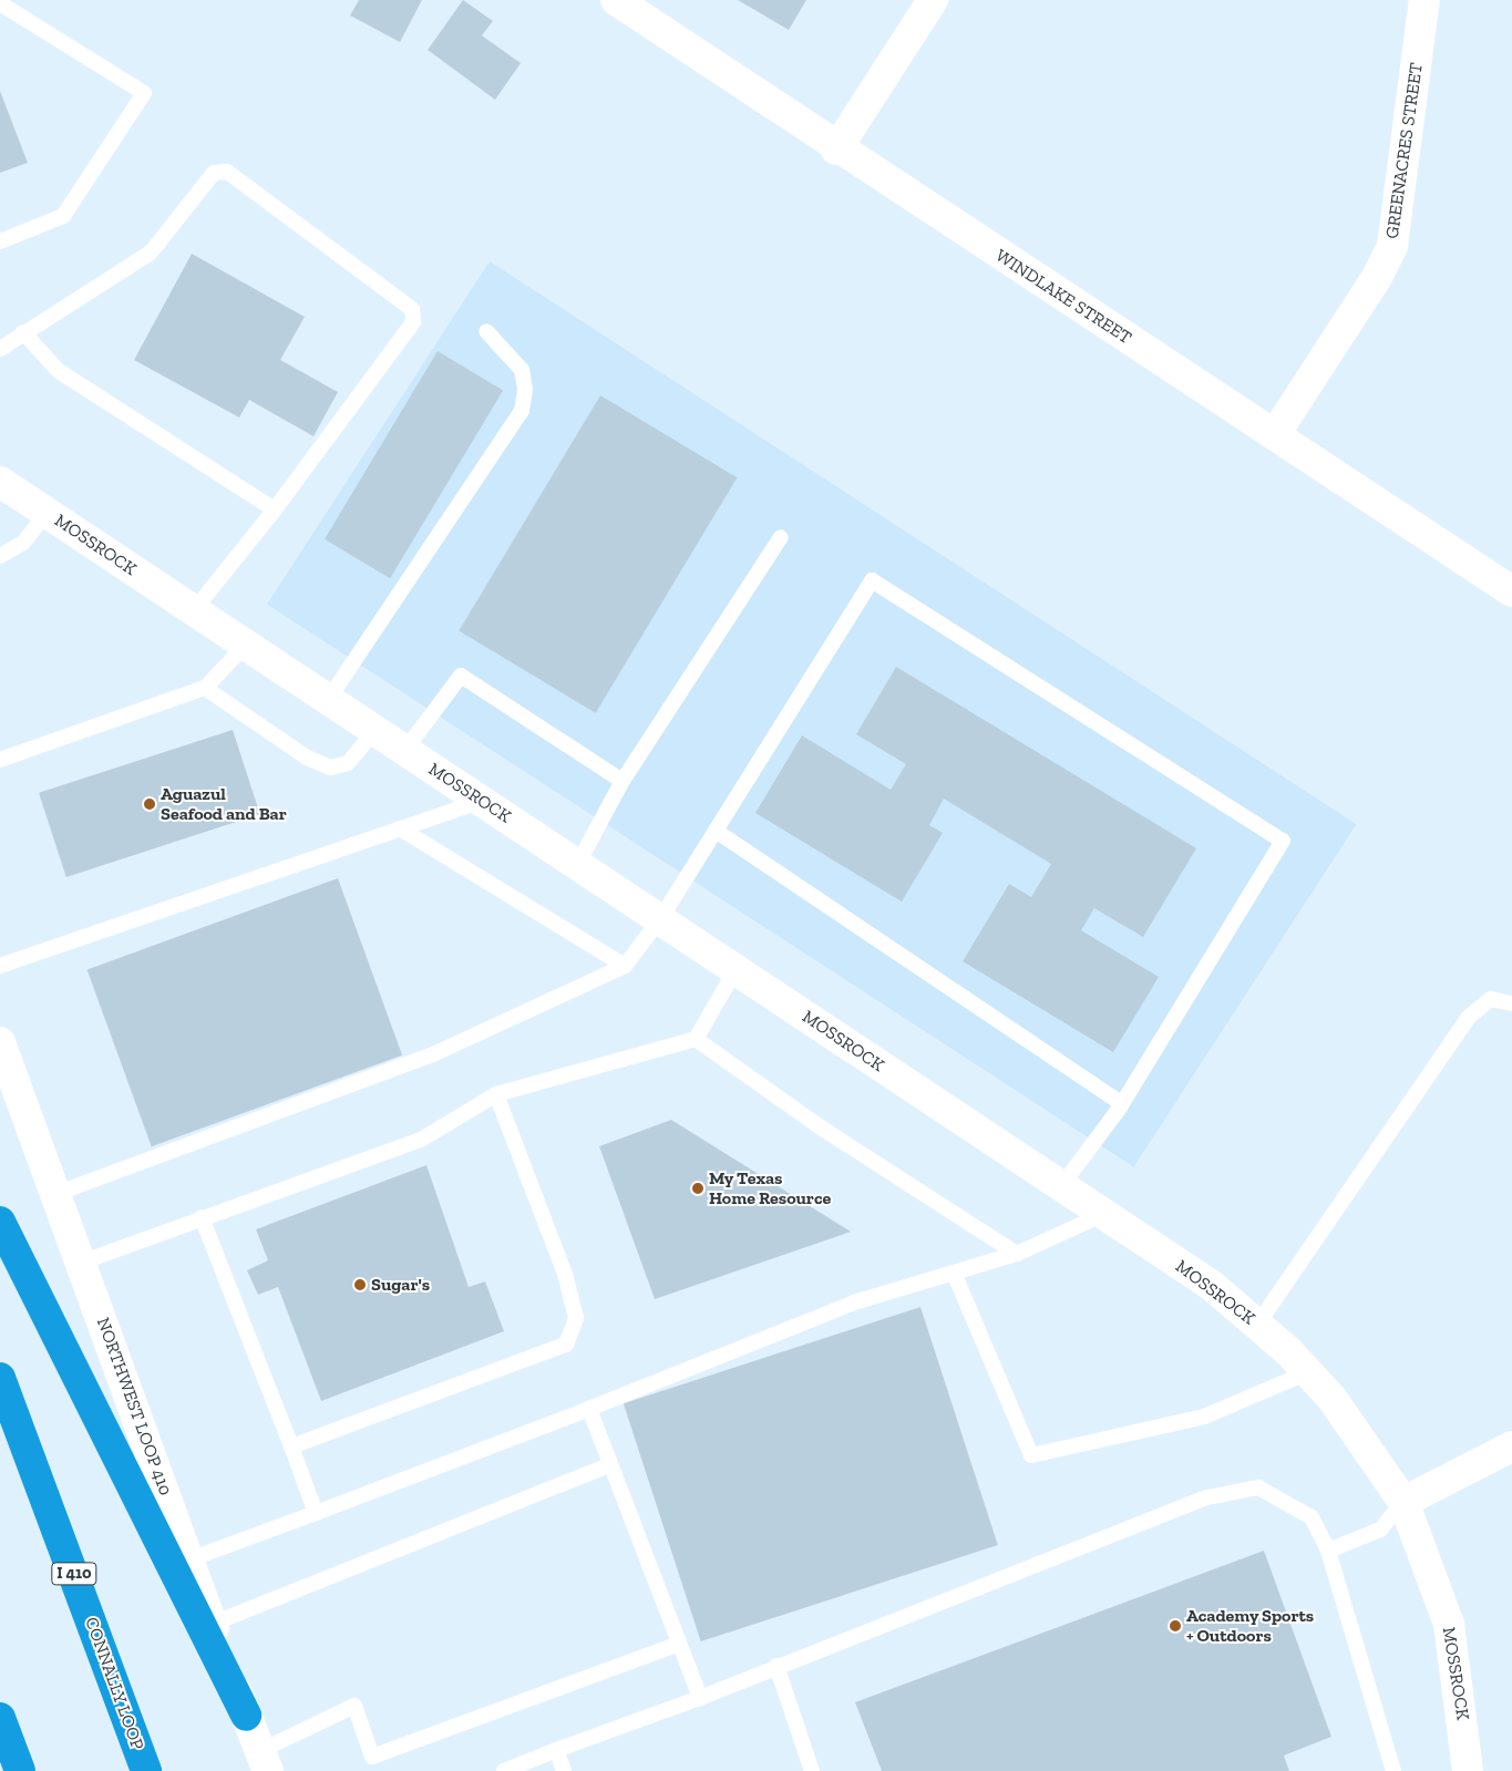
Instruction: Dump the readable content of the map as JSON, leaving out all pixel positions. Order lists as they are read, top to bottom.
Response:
{
  "streets": {
    "highway": ["I 410", "CONNALLY LOOP"],
    "street": [
      "GREENACRES STREET",
      "WINDLAKE STREET",
      "MOSSROCK",
      "NORTHWEST LOOP 410"
    ]
  },
  "crossings": [
    ["GREENACRES STREET", "WINDLAKE STREET"]
  ],
  "places": [
    "Aguazul Seafood and Bar",
    "My Texas Home Resource",
    "Sugar's",
    "Academy Sports + Outdoors"
  ]
}
